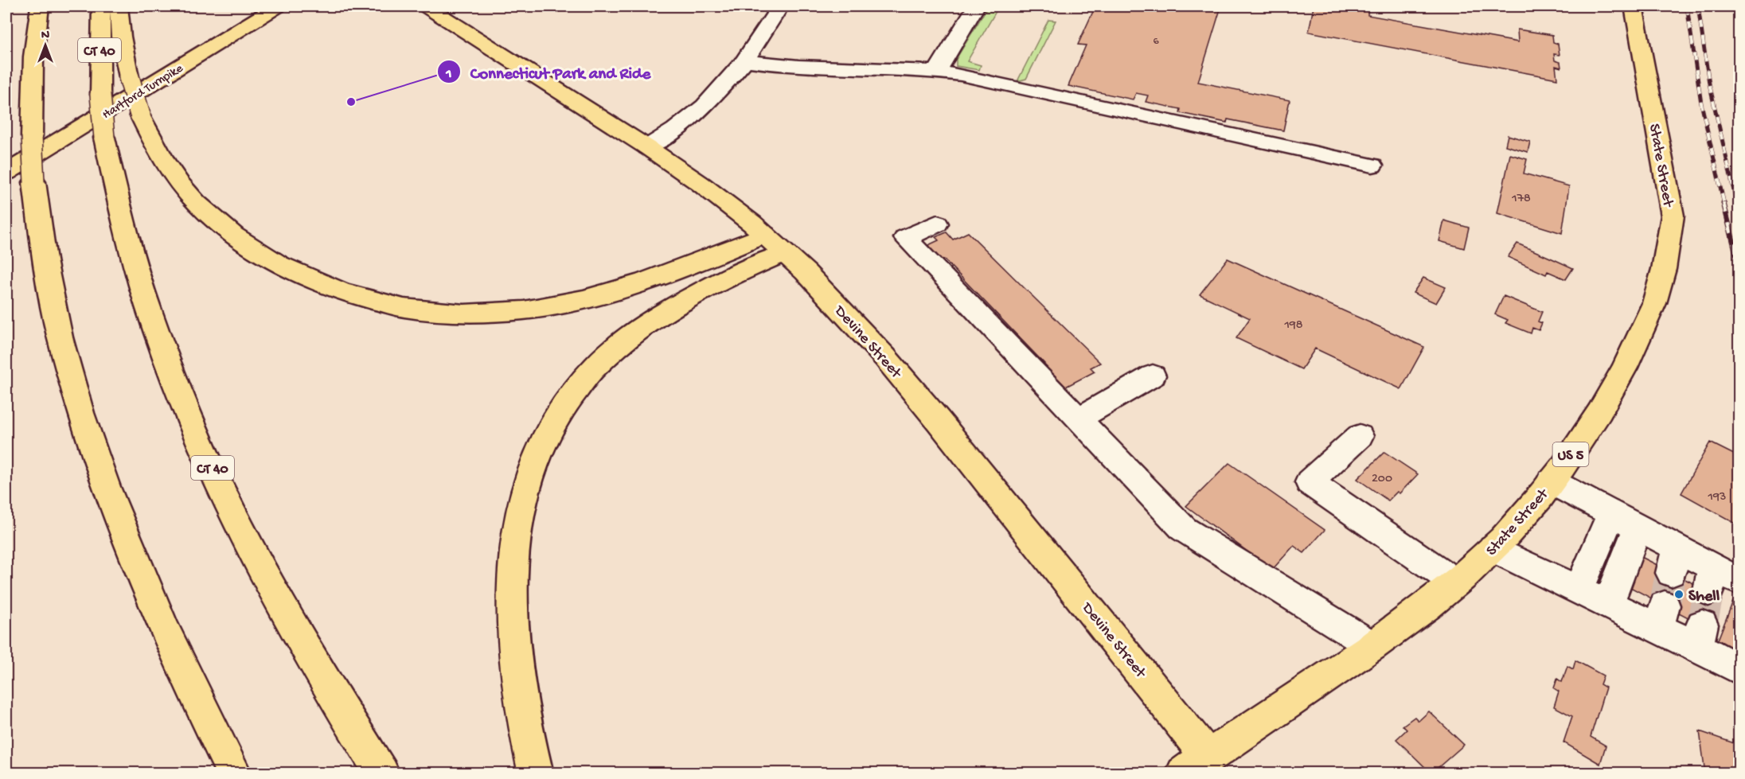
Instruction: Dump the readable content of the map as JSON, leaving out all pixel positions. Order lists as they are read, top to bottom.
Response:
{
  "streets": {
    "main road": [
      "CT 40",
      "Hartford Turnpike",
      "State Street",
      "Devine Street",
      "US 5"
    ]
  },
  "crossings": [
    ["State Street", "Devine Street"]
  ],
  "places": ["Connecticut Park and Ride", "Shell"],
  "house_numbers": [
    "6",
    "178",
    "198",
    "200",
    "193"
  ],
  "north": "top"
}
